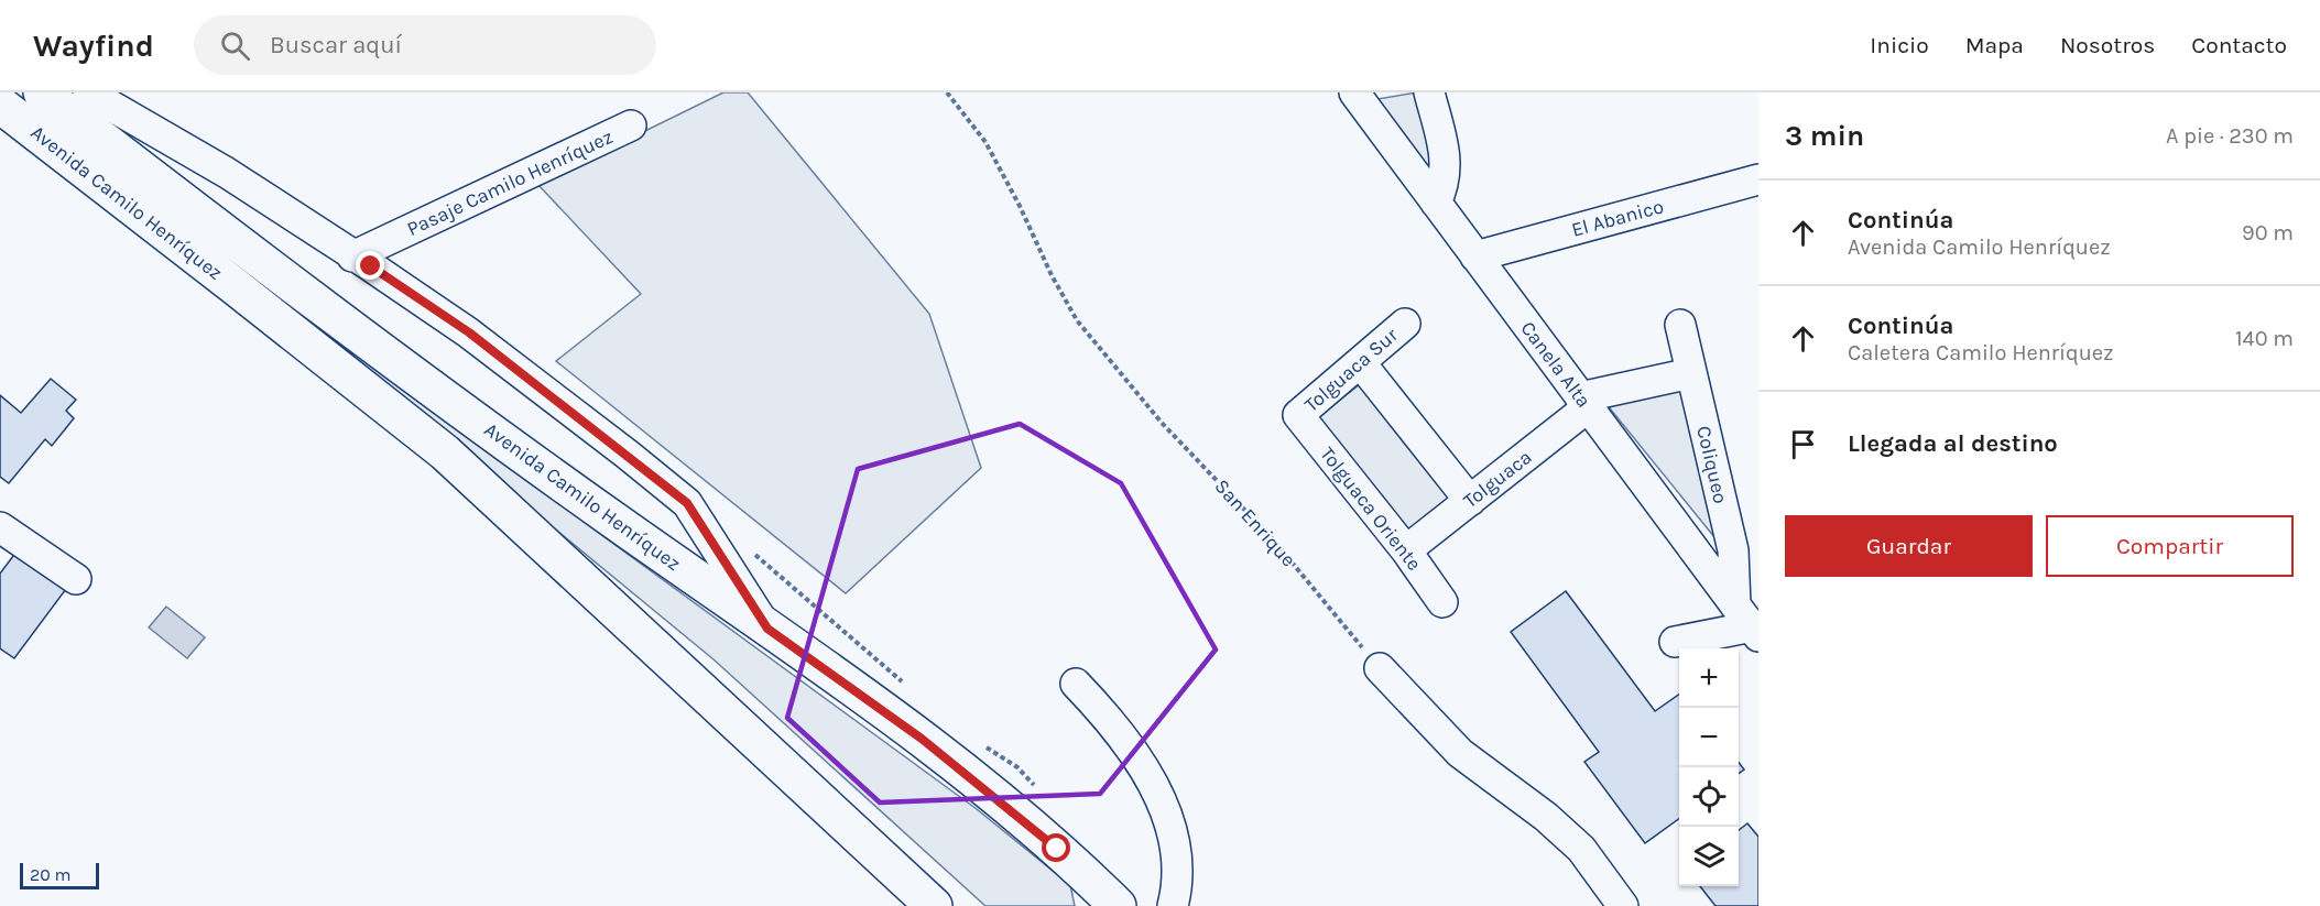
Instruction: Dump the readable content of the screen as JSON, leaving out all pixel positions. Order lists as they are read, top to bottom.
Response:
{
  "streets": {
    "main road": ["Avenida Camilo Henríquez"],
    "street": [
      "Pasaje Camilo Henríquez",
      "El Abanico",
      "Canela Alta",
      "Tolguaca Sur",
      "Coliqueo",
      "Tolguaca",
      "Tolguaca Oriente"
    ],
    "path": ["San Enrique"]
  },
  "crossings": [
    ["El Abanico", "Canela Alta"],
    ["Canela Alta", "Coliqueo"],
    ["Canela Alta", "Tolguaca"],
    ["Tolguaca Sur", "Tolguaca Oriente"],
    ["Tolguaca", "Tolguaca Oriente"]
  ],
  "scale_bar": "20 m",
  "page": {
    "header": "Wayfind",
    "search": "Buscar aquí",
    "nav": [
      "Inicio",
      "Mapa",
      "Nosotros",
      "Contacto"
    ],
    "heading": ["3 min", "A pie · 230 m"],
    "list": [
      ["Continúa", "Avenida Camilo Henríquez", "90 m"],
      ["Continúa", "Caletera Camilo Henríquez", "140 m"],
      "Llegada al destino"
    ],
    "buttons": ["Guardar", "Compartir"],
    "map_buttons": ["+", "−"],
    "scale": "20 m"
  }
}
